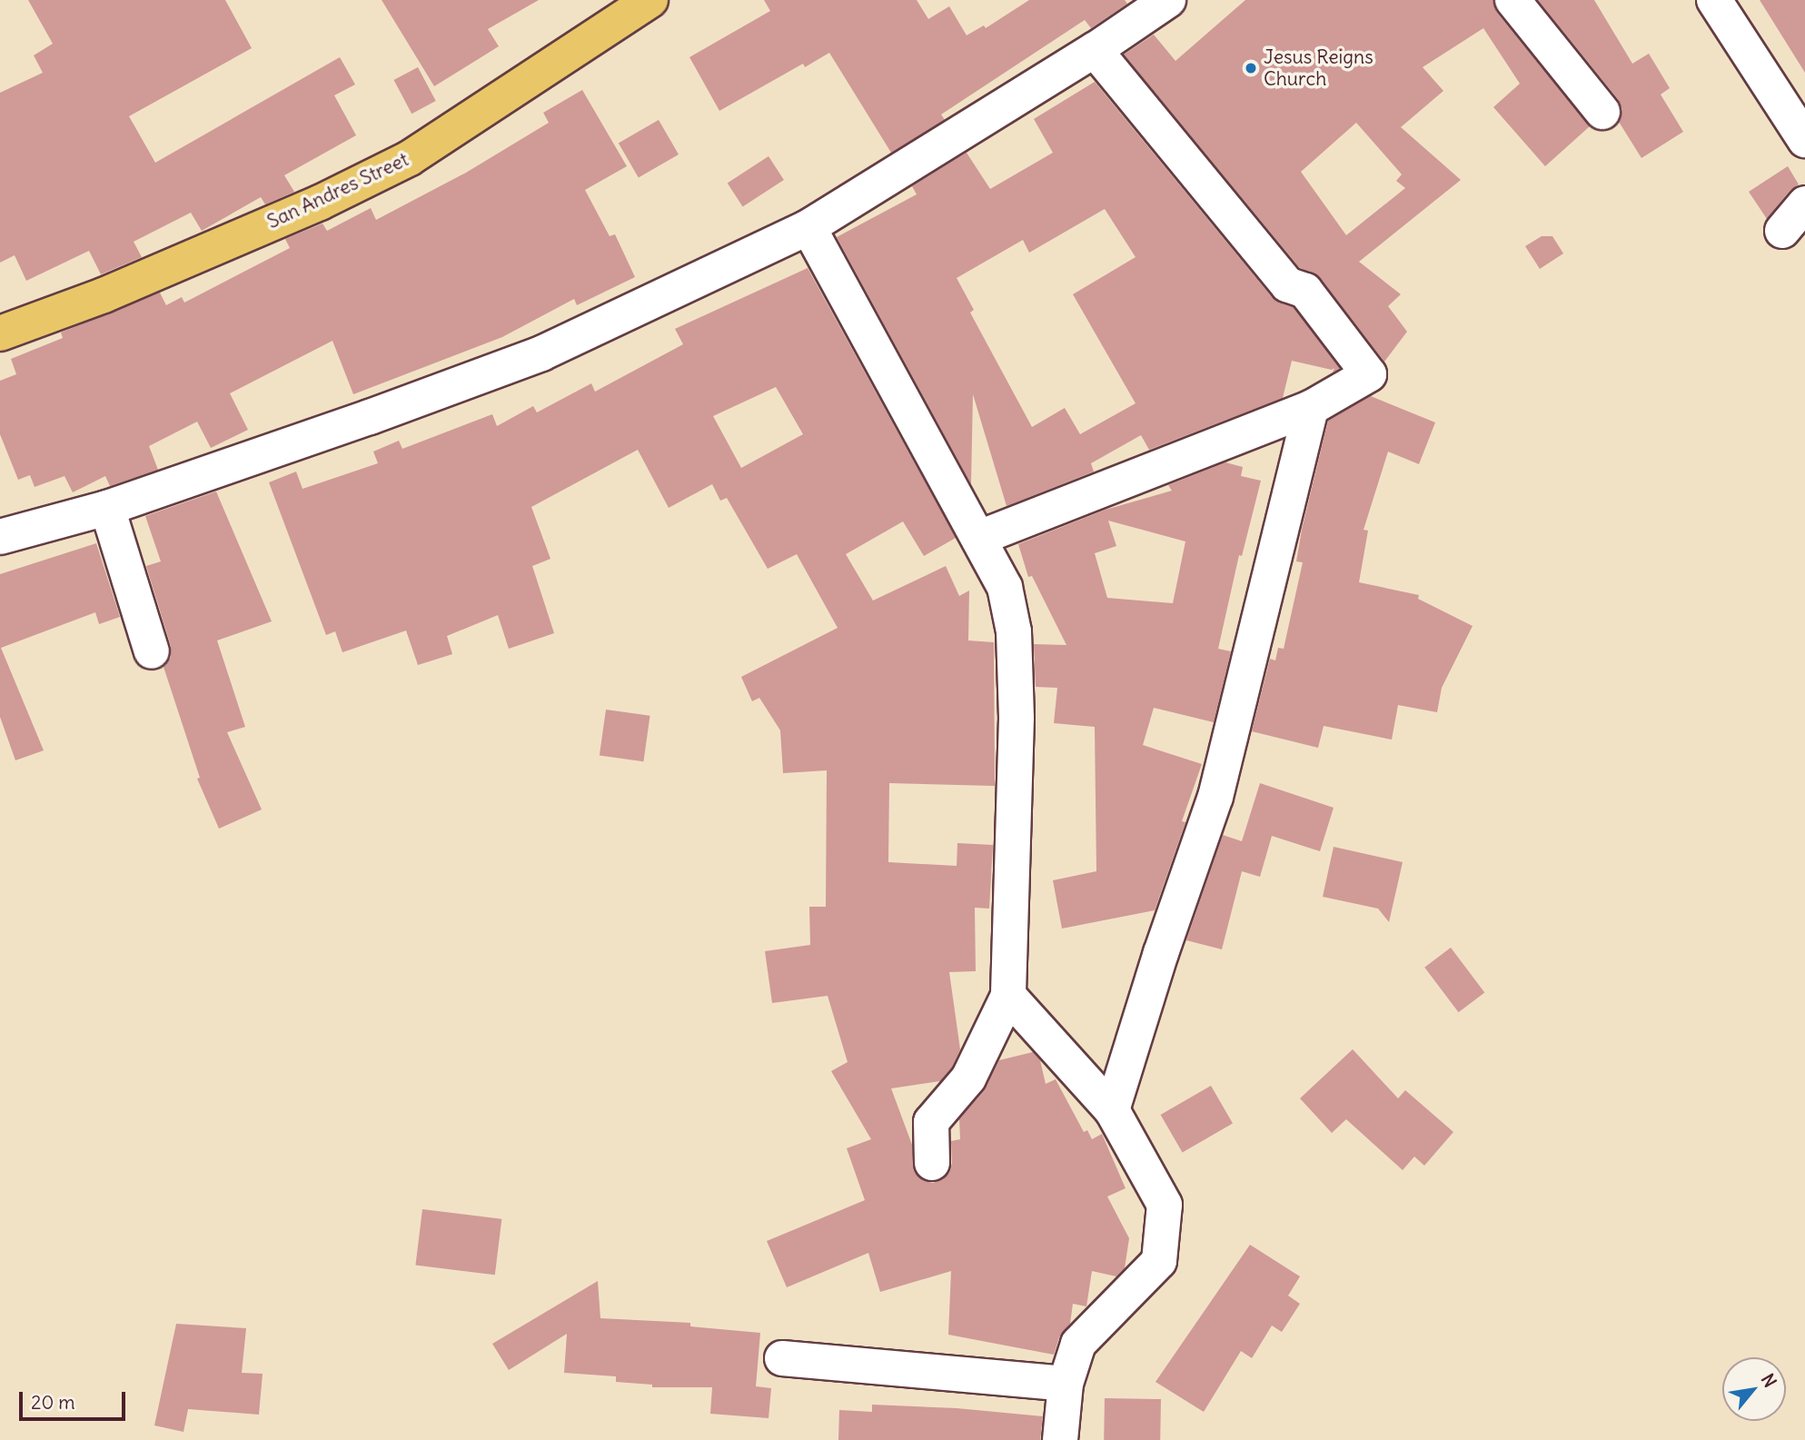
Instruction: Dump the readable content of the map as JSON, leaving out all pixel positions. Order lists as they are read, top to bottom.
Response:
{
  "streets": {
    "main road": ["San Andres Street"]
  },
  "places": ["Jesus Reigns Church"],
  "scale_bar": "20 m",
  "north": "top right"
}
